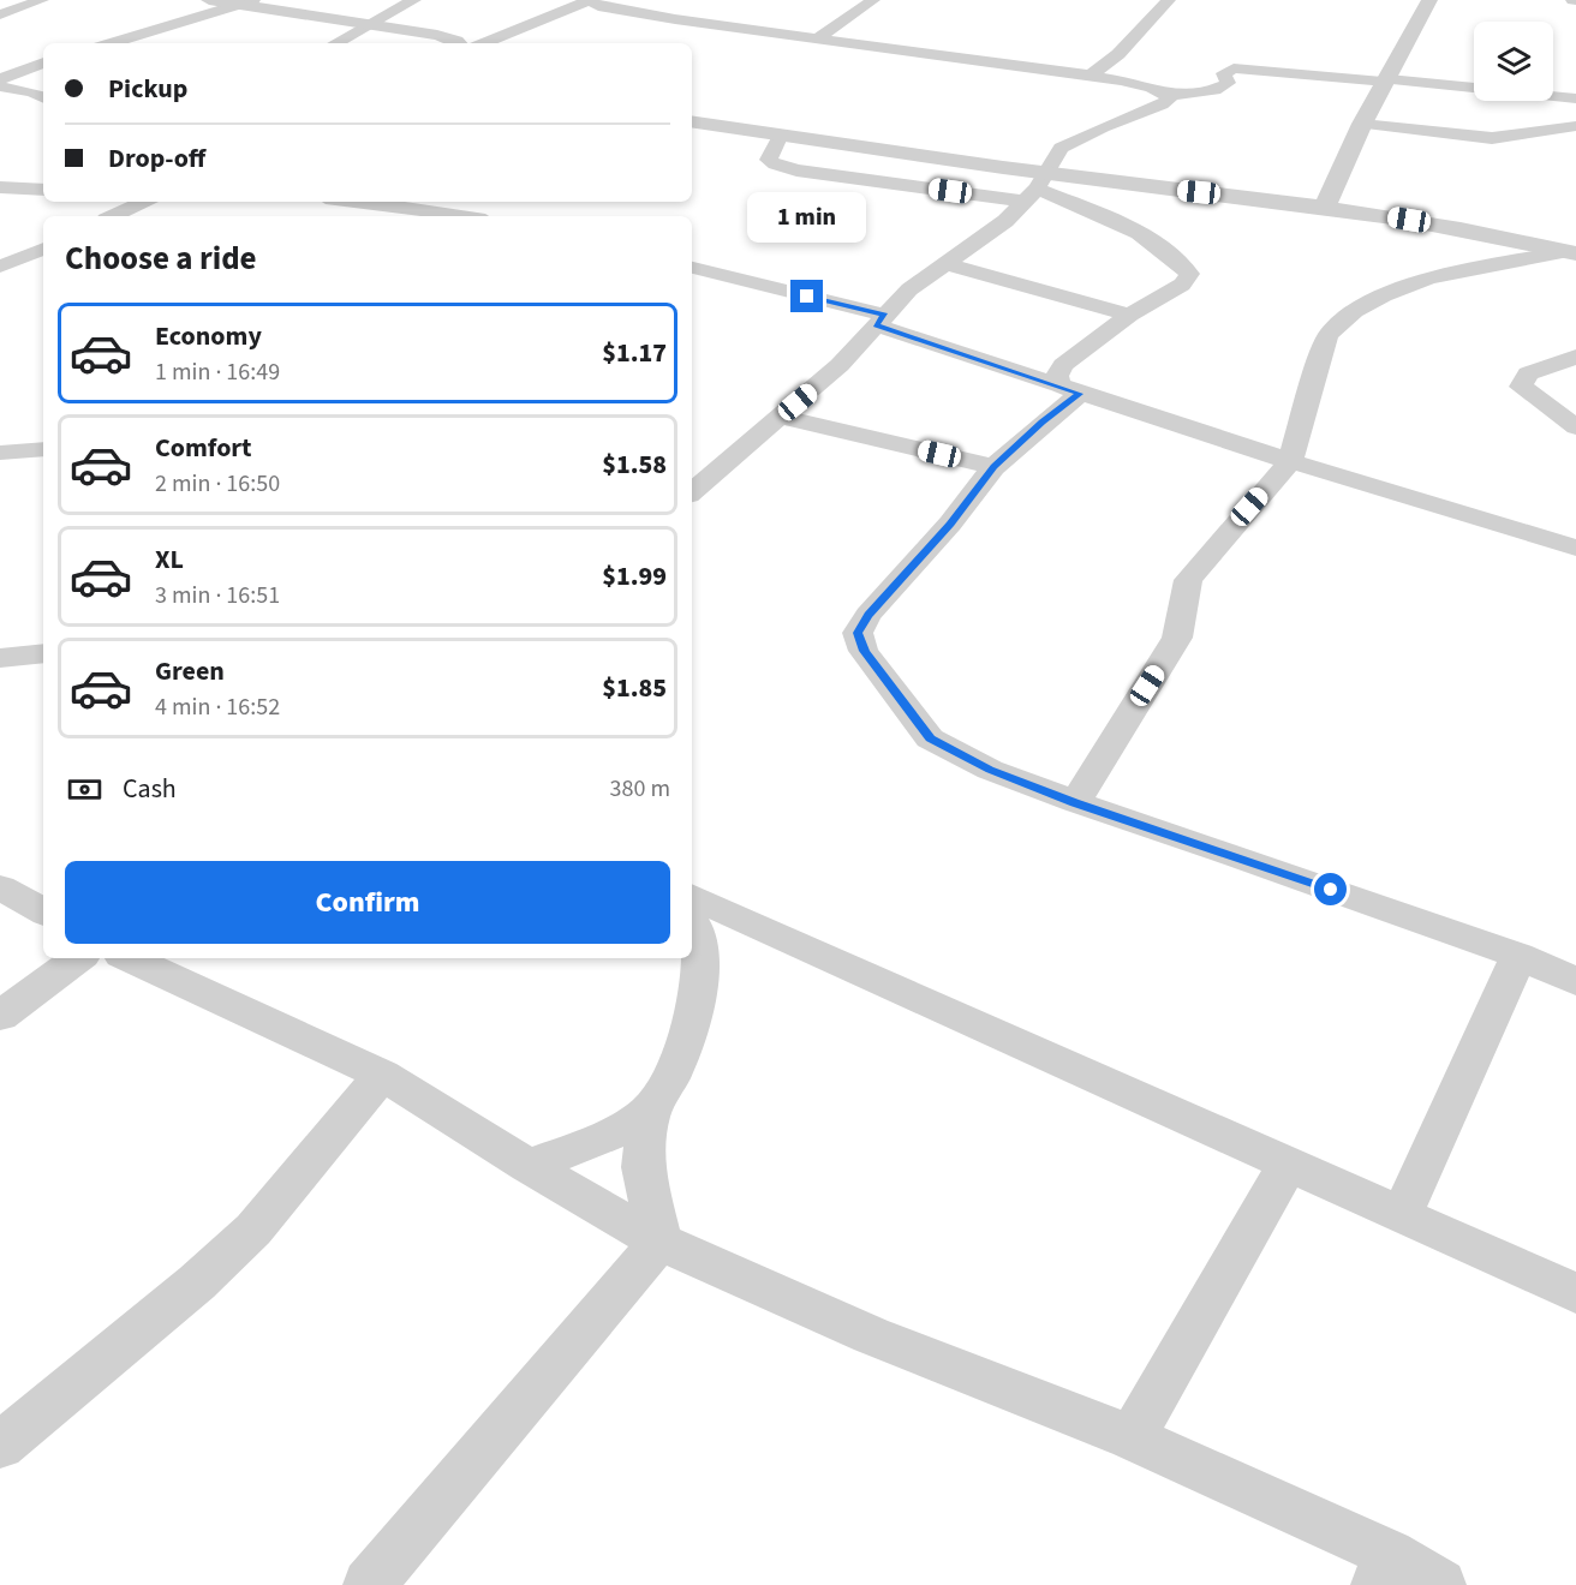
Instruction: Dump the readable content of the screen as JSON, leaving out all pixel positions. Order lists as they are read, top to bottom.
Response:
{
  "page": {
    "banner": ["Pickup", "Drop-off"],
    "bubble": "1 min",
    "heading": "Choose a ride",
    "list": [
      {
        "name": "Economy",
        "note": "1 min · 16:49",
        "value": "$1.17"
      },
      {
        "name": "Comfort",
        "note": "2 min · 16:50",
        "value": "$1.58"
      },
      {
        "name": "XL",
        "note": "3 min · 16:51",
        "value": "$1.99"
      },
      {
        "name": "Green",
        "note": "4 min · 16:52",
        "value": "$1.85"
      }
    ],
    "pay": ["Cash", "380 m"],
    "buttons": "Confirm"
  }
}
